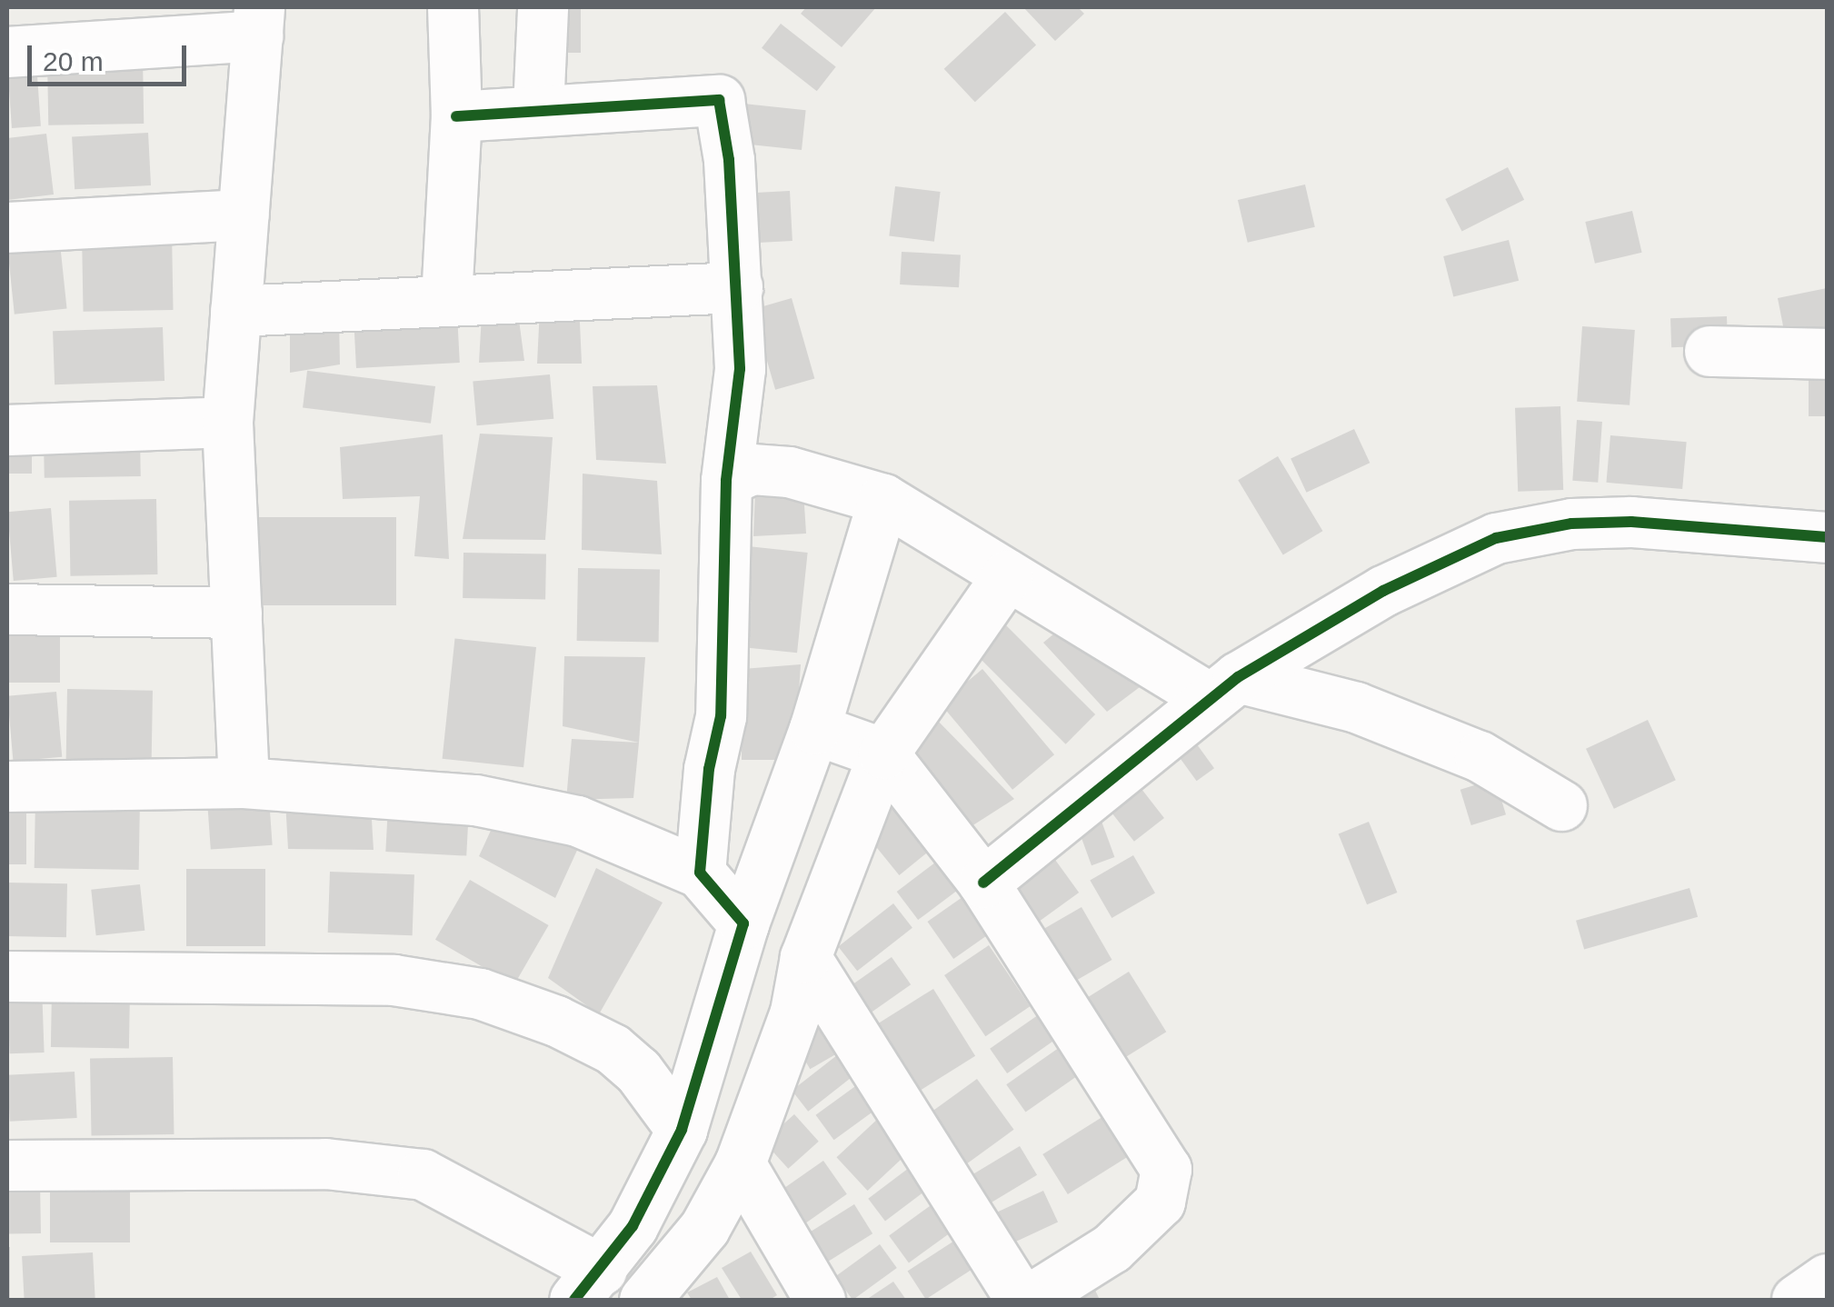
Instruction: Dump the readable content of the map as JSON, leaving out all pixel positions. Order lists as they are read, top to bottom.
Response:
{
  "scale_bar": "20 m"
}
